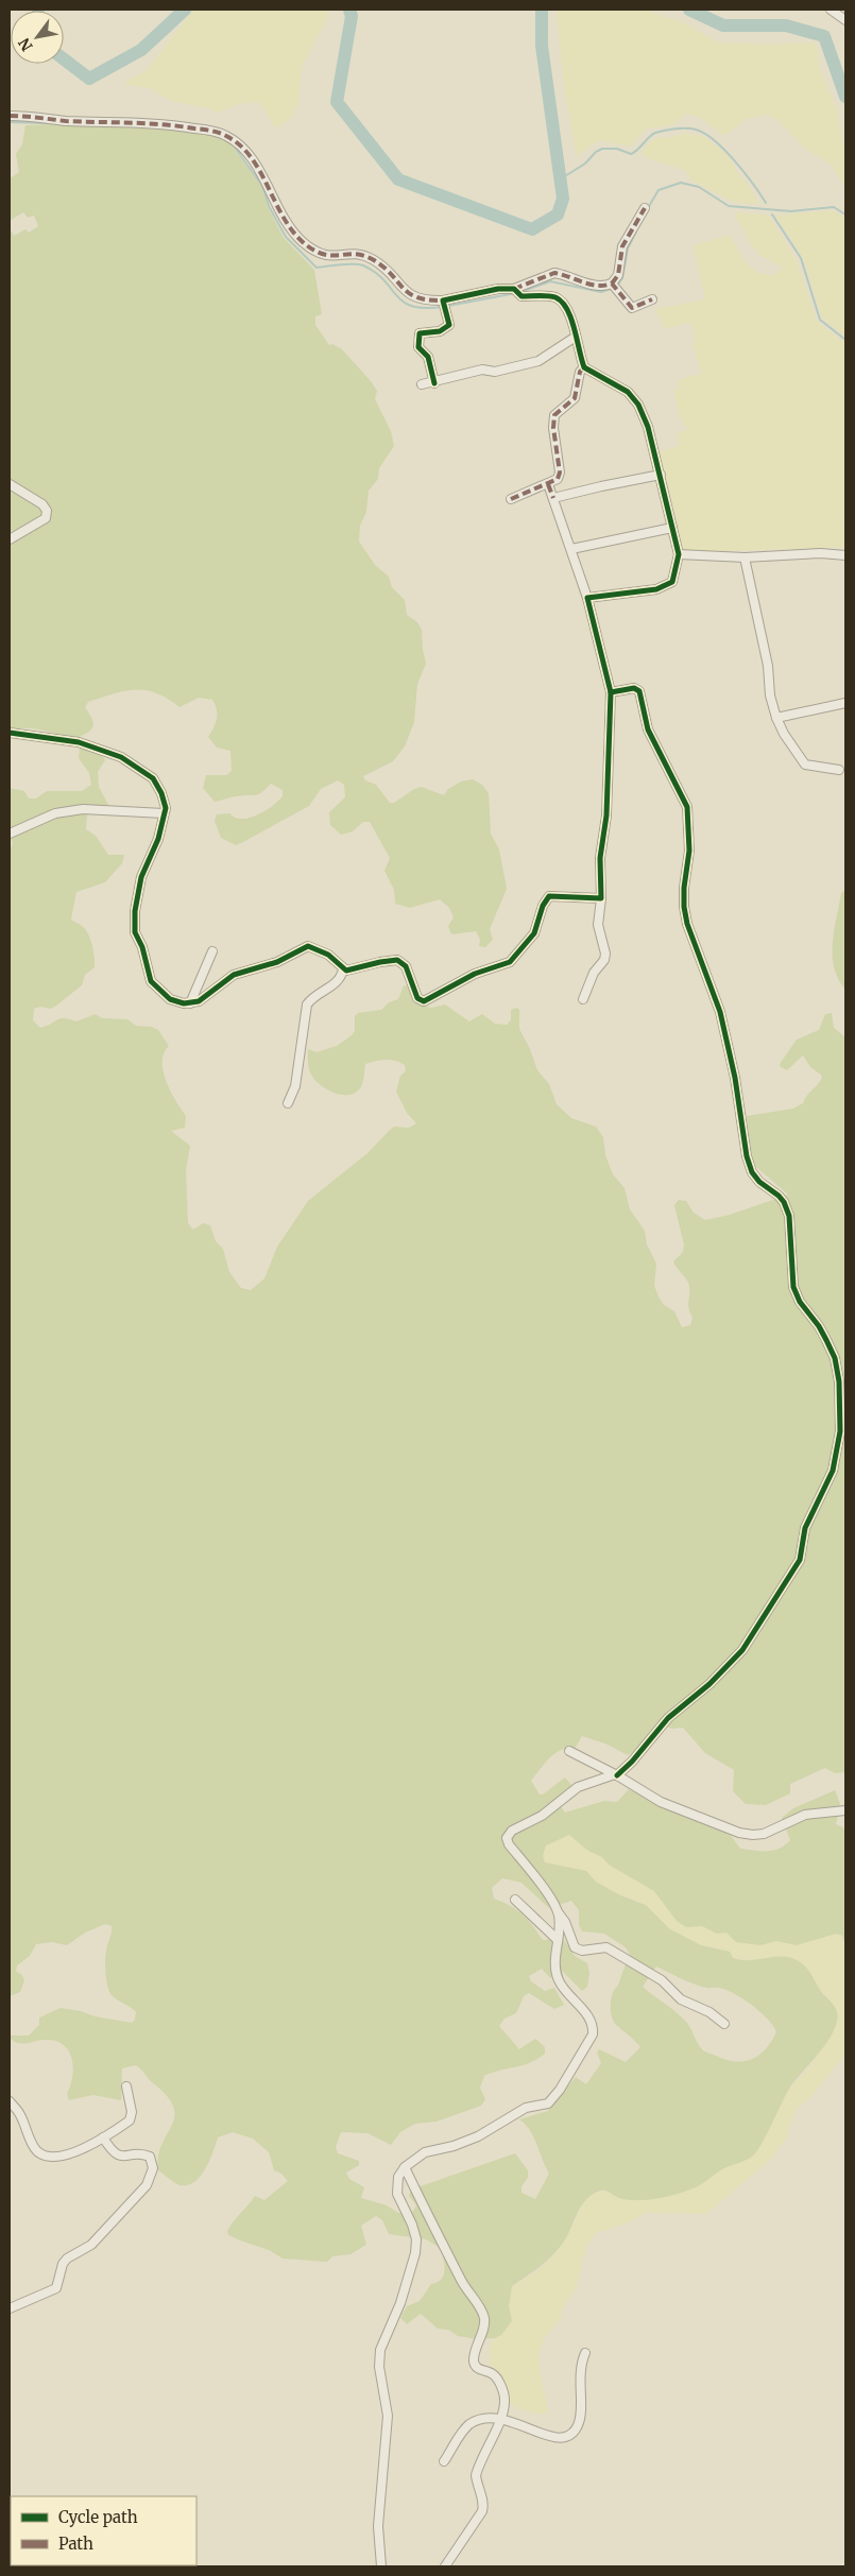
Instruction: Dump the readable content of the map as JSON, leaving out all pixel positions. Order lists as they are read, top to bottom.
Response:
{
  "legend": ["Cycle path", "Path"],
  "north": "bottom left"
}
